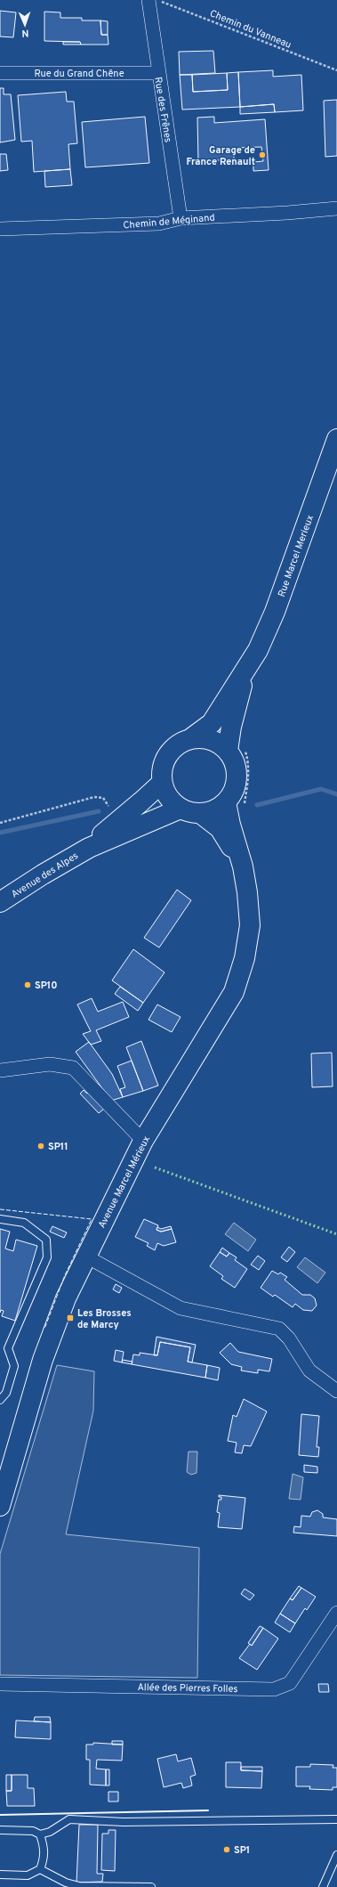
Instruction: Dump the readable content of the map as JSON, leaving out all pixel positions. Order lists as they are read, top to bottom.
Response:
{
  "streets": {
    "main road": ["Rue Marcel Merieux", "Avenue des Alpes", "Avenue Marcel Mérieux"],
    "street": [
      "Rue du Grand Chêne",
      "Rue des Frênes",
      "Chemin de Méginand",
      "Allée des Pierres Folles"
    ],
    "path": ["Chemin du Vanneau"]
  },
  "crossings": [
    ["Rue du Grand Chêne", "Rue des Frênes"],
    ["Rue des Frênes", "Chemin de Méginand"],
    ["Rue Marcel Merieux", "Avenue des Alpes"],
    ["Rue Marcel Merieux", "Avenue Marcel Mérieux"],
    ["Avenue des Alpes", "Avenue Marcel Mérieux"]
  ],
  "places": {
    "other": [
      "Garage de France Renault",
      "SP10",
      "SP11",
      "SP1"
    ],
    "transit": ["Les Brosses de Marcy"]
  },
  "north": "bottom"
}
